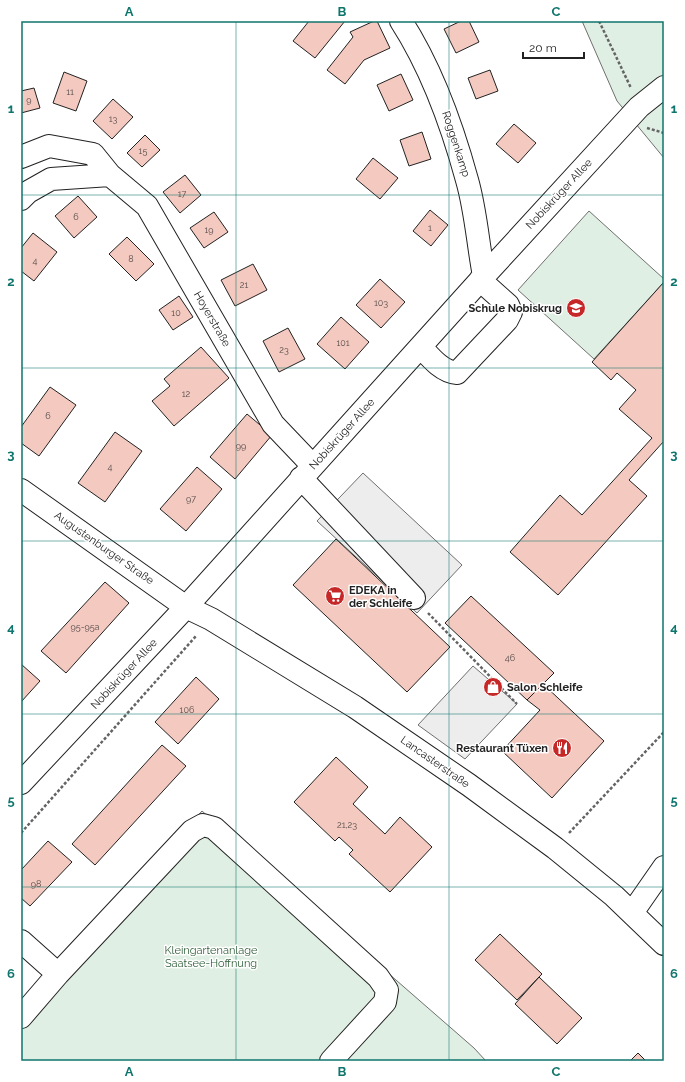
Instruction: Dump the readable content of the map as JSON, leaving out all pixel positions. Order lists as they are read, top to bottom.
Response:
{
  "streets": {
    "street": [
      "Roggenkamp",
      "Nobiskrüger Allee",
      "Hoyerstraße",
      "Augustenburger Straße",
      "Lancasterstraße"
    ]
  },
  "crossings": [
    ["Roggenkamp", "Nobiskrüger Allee"],
    ["Nobiskrüger Allee", "Hoyerstraße"],
    ["Nobiskrüger Allee", "Augustenburger Straße"],
    ["Nobiskrüger Allee", "Lancasterstraße"],
    ["Augustenburger Straße", "Lancasterstraße"]
  ],
  "parks": ["Kleingartenanlage Saatsee-Hoffnung"],
  "places": {
    "school or university": ["Schule Nobiskrug"],
    "supermarket": ["EDEKA in der Schleife"],
    "shop": ["Salon Schleife"],
    "restaurant": ["Restaurant Tüxen"]
  },
  "house_numbers": [
    "11",
    "9",
    "13",
    "15",
    "17",
    "6",
    "1",
    "19",
    "8",
    "4",
    "21",
    "103",
    "10",
    "101",
    "23",
    "12",
    "6",
    "99",
    "4",
    "97",
    "95-95a",
    "46",
    "106",
    "21,23",
    "98"
  ],
  "scale_bar": "20 m",
  "grid": {
    "columns": ["A", "B", "C"],
    "rows": [
      "1",
      "2",
      "3",
      "4",
      "5",
      "6"
    ]
  }
}
